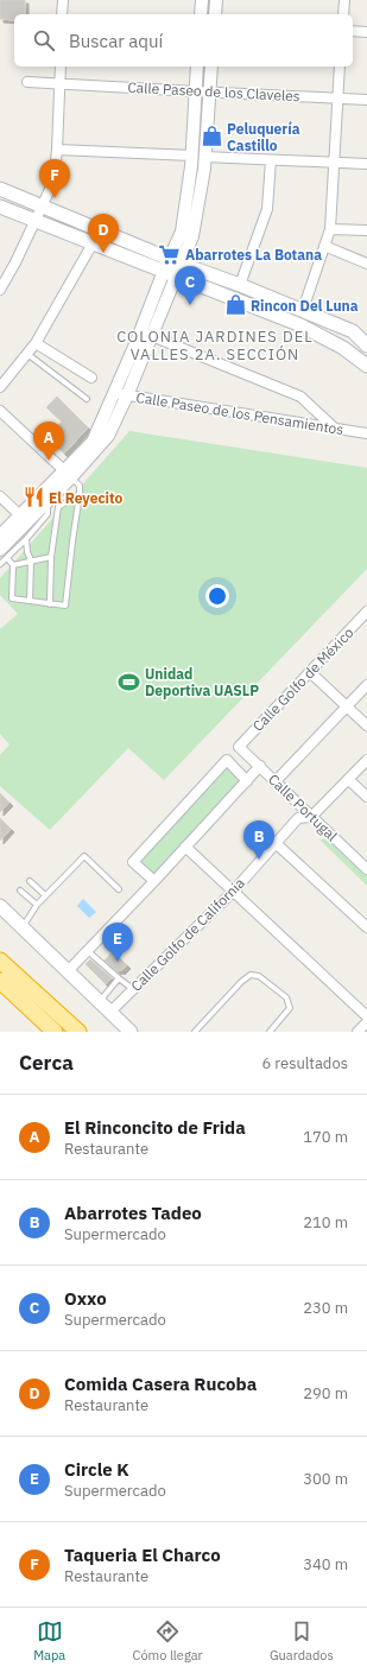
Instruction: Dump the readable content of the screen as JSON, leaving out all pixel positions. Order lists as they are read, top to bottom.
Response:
{
  "streets": {
    "street": [
      "Calle Paseo de los Claveles",
      "Calle Paseo de los Pensamientos",
      "Calle Golfo de México",
      "Calle Portugal",
      "Calle Golfo de California"
    ]
  },
  "crossings": [
    ["Calle Golfo de México", "Calle Portugal"],
    ["Calle Portugal", "Calle Golfo de California"]
  ],
  "districts": ["COLONIA JARDINES DEL VALLES 2A. SECCIÓN"],
  "places": {
    "shop": ["Peluquería Castillo", "Rincon Del Luna"],
    "supermarket": ["Abarrotes La Botana"],
    "restaurant": ["El Reyecito"],
    "sports": ["Unidad Deportiva UASLP"]
  },
  "page": {
    "search": "Buscar aquí",
    "pins": [
      "F",
      "D",
      "C",
      "A",
      "B",
      "E"
    ],
    "heading": ["Cerca", "6 resultados"],
    "list": [
      {
        "mark": "A",
        "name": "El Rinconcito de Frida",
        "note": "Restaurante",
        "value": "170 m"
      },
      {
        "mark": "B",
        "name": "Abarrotes Tadeo",
        "note": "Supermercado",
        "value": "210 m"
      },
      {
        "mark": "C",
        "name": "Oxxo",
        "note": "Supermercado",
        "value": "230 m"
      },
      {
        "mark": "D",
        "name": "Comida Casera Rucoba",
        "note": "Restaurante",
        "value": "290 m"
      },
      {
        "mark": "E",
        "name": "Circle K",
        "note": "Supermercado",
        "value": "300 m"
      },
      {
        "mark": "F",
        "name": "Taqueria El Charco",
        "note": "Restaurante",
        "value": "340 m"
      }
    ],
    "nav": ["Mapa", "Cómo llegar", "Guardados"]
  }
}
